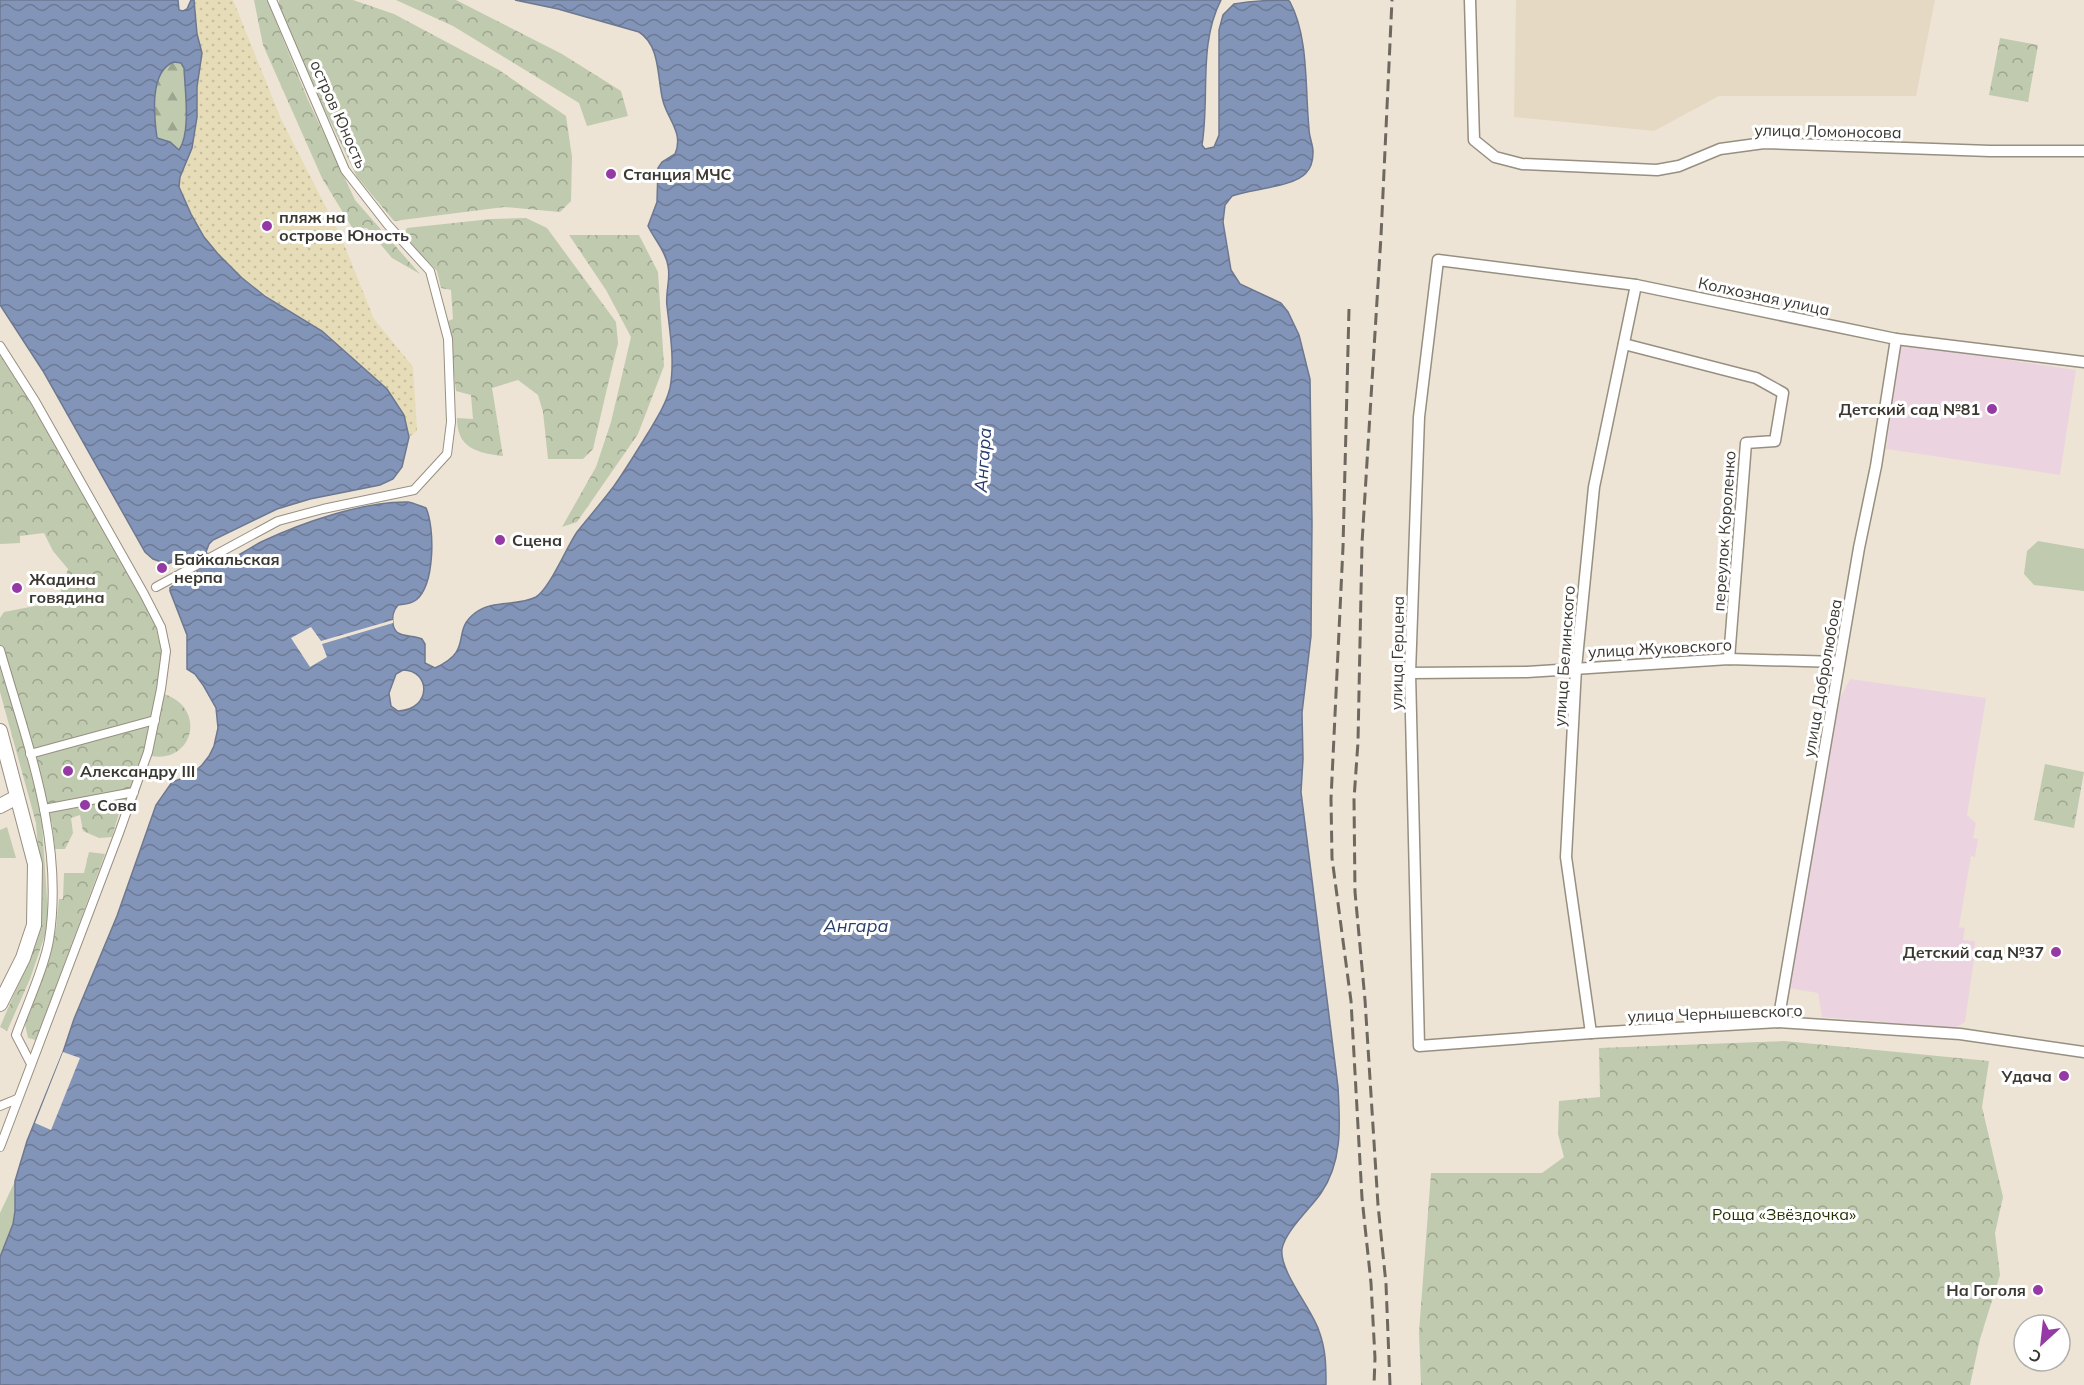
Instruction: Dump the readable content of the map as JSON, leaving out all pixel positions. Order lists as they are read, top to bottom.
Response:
{
  "streets": {
    "street": [
      "остров Юность",
      "улица Ломоносова",
      "Колхозная улица",
      "переулок Короленко",
      "улица Жуковского",
      "улица Герцена",
      "улица Белинского",
      "улица Добролюбова",
      "улица Чернышевского"
    ]
  },
  "crossings": [
    ["Колхозная улица", "улица Герцена"],
    ["Колхозная улица", "улица Белинского"],
    ["Колхозная улица", "улица Добролюбова"],
    ["переулок Короленко", "улица Жуковского"],
    ["переулок Короленко", "улица Белинского"],
    ["улица Жуковского", "улица Герцена"],
    ["улица Жуковского", "улица Белинского"],
    ["улица Жуковского", "улица Добролюбова"],
    ["улица Герцена", "улица Чернышевского"],
    ["улица Белинского", "улица Чернышевского"],
    ["улица Добролюбова", "улица Чернышевского"]
  ],
  "water": ["Ангара"],
  "parks": ["Роща «Звёздочка»"],
  "places": [
    "Станция МЧС",
    "пляж на острове Юность",
    "Детский сад №81",
    "Сцена",
    "Байкальская нерпа",
    "Жадина говядина",
    "Александру III",
    "Сова",
    "Детский сад №37",
    "Удача",
    "На Гоголя"
  ],
  "north": "bottom left"
}
